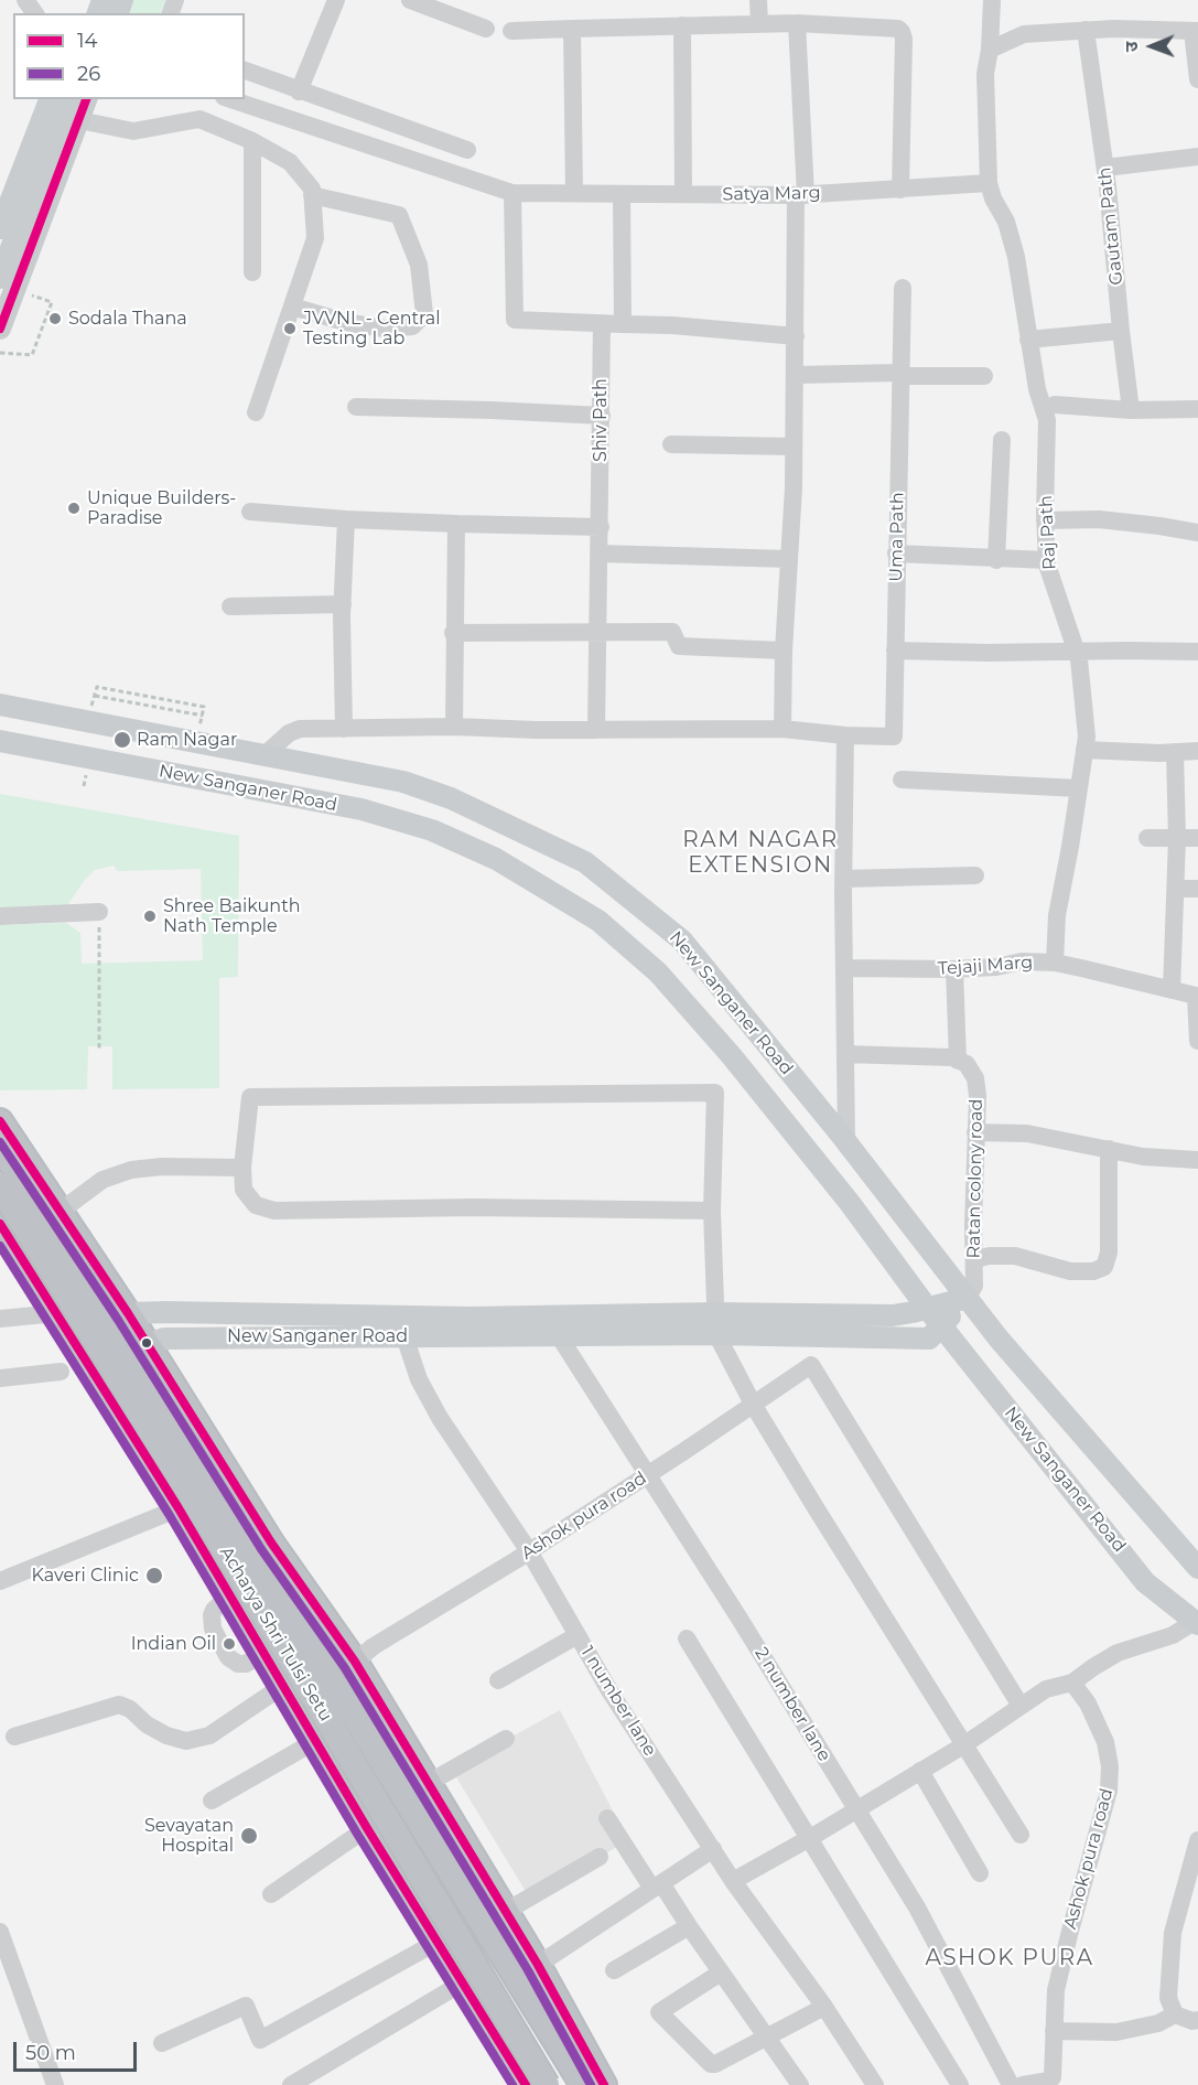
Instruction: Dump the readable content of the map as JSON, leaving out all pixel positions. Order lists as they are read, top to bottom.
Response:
{
  "streets": {
    "highway": ["Acharya Shri Tulsi Setu"],
    "main road": ["New Sanganer Road"],
    "street": [
      "Satya Marg",
      "Gautam Path",
      "Shiv Path",
      "Raj Path",
      "Uma Path",
      "Tejaji Marg",
      "Ratan colony road",
      "Ashok pura road",
      "1 number lane",
      "2 number lane"
    ]
  },
  "crossings": [
    ["Satya Marg", "Raj Path"],
    ["Raj Path", "Tejaji Marg"],
    ["New Sanganer Road", "Ratan colony road"],
    ["New Sanganer Road", "1 number lane"],
    ["New Sanganer Road", "2 number lane"],
    ["Ashok pura road", "1 number lane"],
    ["Ashok pura road", "2 number lane"]
  ],
  "districts": ["RAM NAGAR EXTENSION", "ASHOK PURA"],
  "places": [
    "Sodala Thana",
    "JVVNL - Central Testing Lab",
    "Unique Builders- Paradise",
    "Ram Nagar",
    "Shree Baikunth Nath Temple",
    "Kaveri Clinic",
    "Indian Oil",
    "Sevayatan Hospital"
  ],
  "lines": ["transit line 14", "transit line 26"],
  "legend": ["14", "26"],
  "scale_bar": "50 m",
  "north": "left"
}
